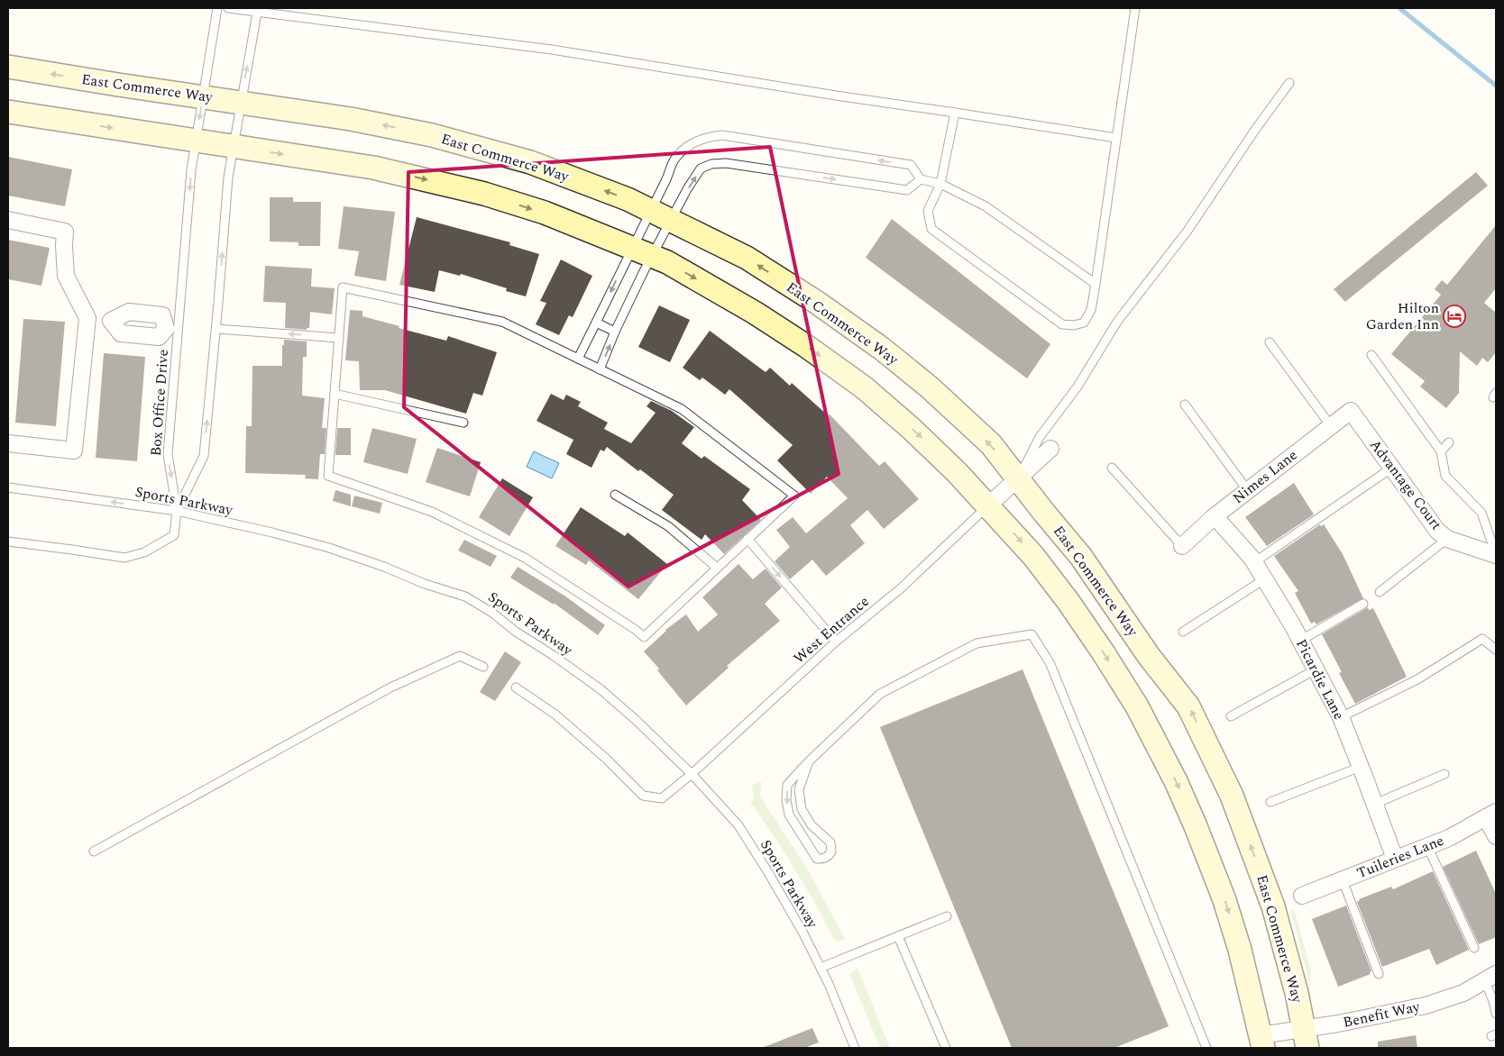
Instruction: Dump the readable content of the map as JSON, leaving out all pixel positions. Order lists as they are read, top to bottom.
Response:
{
  "streets": {
    "main road": ["East Commerce Way"],
    "street": [
      "Nimes Lane",
      "Advantage Court",
      "Picardie Lane",
      "Tuileries Lane",
      "Benefit Way"
    ],
    "lane": ["Box Office Drive", "Sports Parkway", "West Entrance"]
  },
  "crossings": [
    ["East Commerce Way", "Box Office Drive"],
    ["East Commerce Way", "Benefit Way"],
    ["Box Office Drive", "Sports Parkway"],
    ["Nimes Lane", "Advantage Court"],
    ["Nimes Lane", "Picardie Lane"],
    ["Sports Parkway", "West Entrance"],
    ["Picardie Lane", "Tuileries Lane"]
  ],
  "places": {
    "hotel": ["Hilton Garden Inn"]
  }
}
